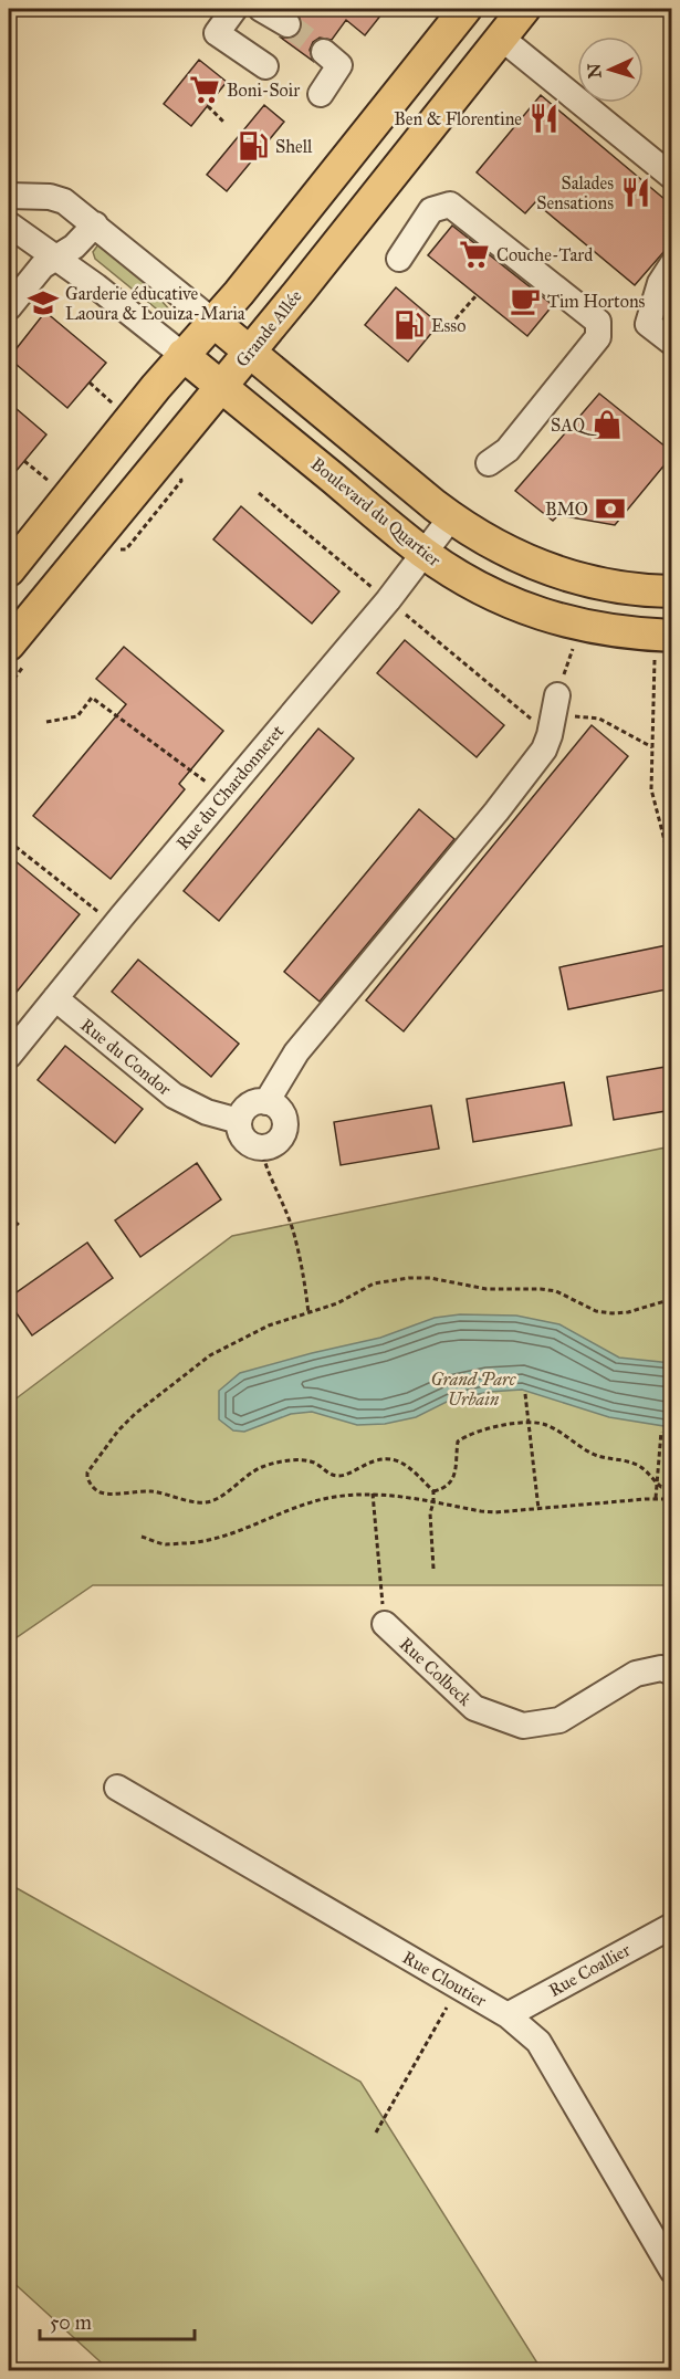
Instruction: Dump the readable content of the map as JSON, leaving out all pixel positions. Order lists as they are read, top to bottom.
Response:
{
  "streets": {
    "main road": ["Grande Allée", "Boulevard du Quartier"],
    "street": [
      "Rue du Chardonneret",
      "Rue du Condor",
      "Rue Colbeck",
      "Rue Coallier",
      "Rue Cloutier"
    ]
  },
  "crossings": [
    ["Grande Allée", "Boulevard du Quartier"],
    ["Boulevard du Quartier", "Rue du Chardonneret"],
    ["Rue du Chardonneret", "Rue du Condor"],
    ["Rue Coallier", "Rue Cloutier"]
  ],
  "parks": ["Grand Parc Urbain"],
  "places": {
    "supermarket": ["Boni-Soir", "Couche-Tard"],
    "restaurant": ["Ben & Florentine", "Salades Sensations"],
    "fuel station": ["Shell", "Esso"],
    "cafe": ["Tim Hortons"],
    "school or university": ["Garderie éducative Laoura & Louiza-Maria"],
    "shop": ["SAQ"],
    "bank": ["BMO"]
  },
  "scale_bar": "50 m",
  "north": "left"
}
